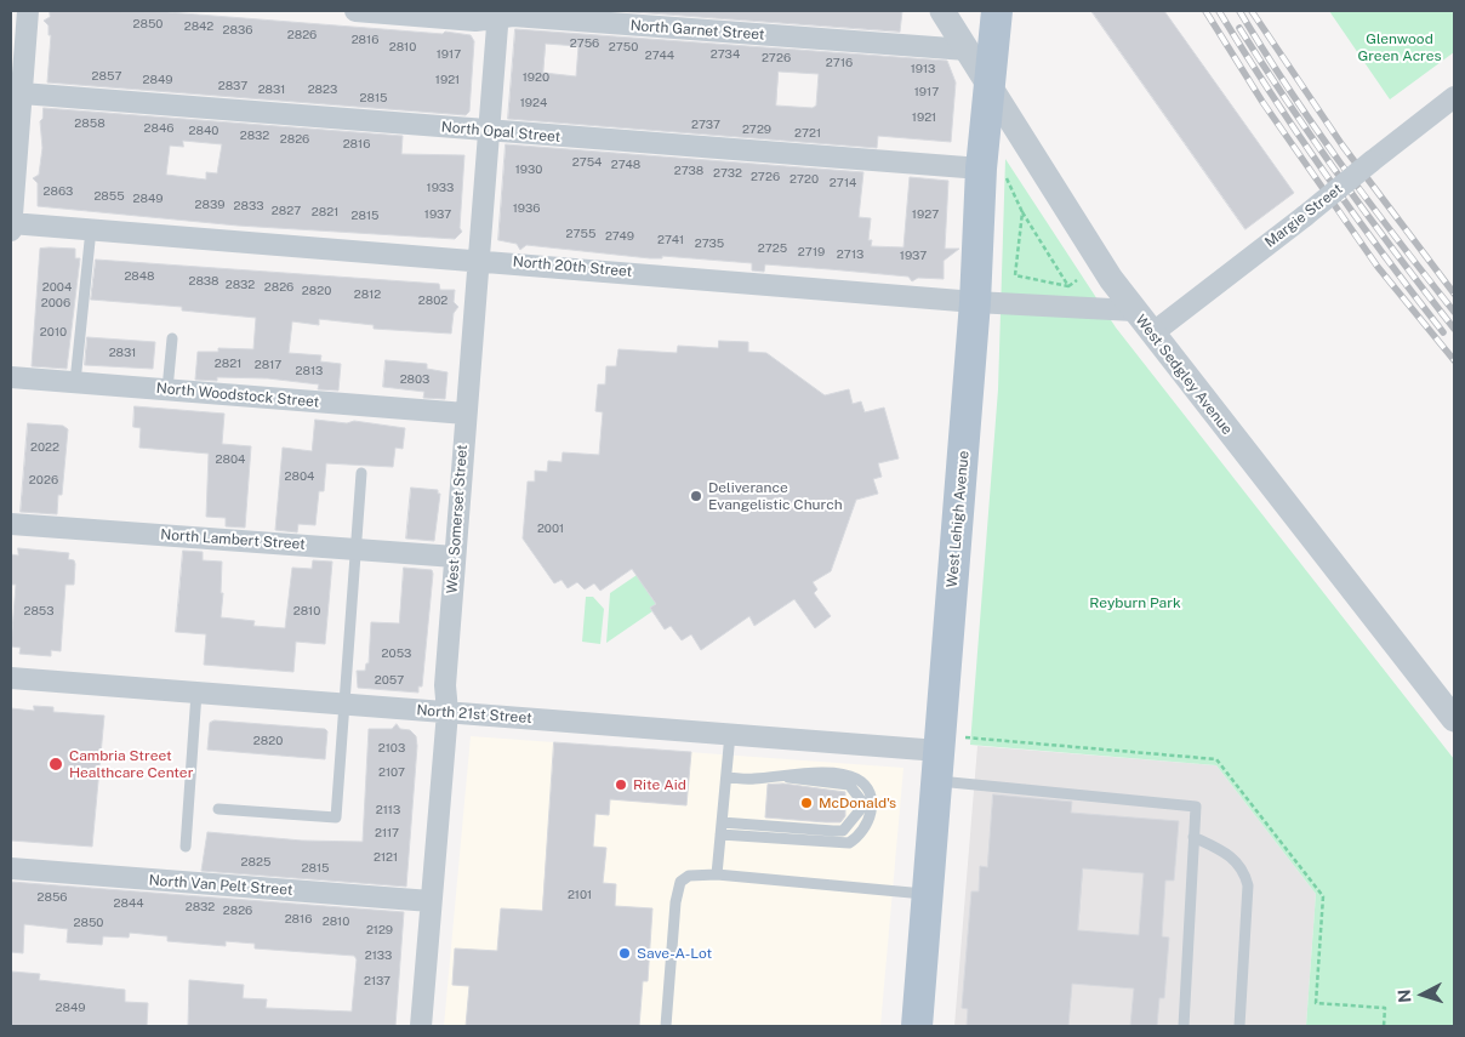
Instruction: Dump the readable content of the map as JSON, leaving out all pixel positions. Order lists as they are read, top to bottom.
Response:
{
  "streets": {
    "main road": ["West Lehigh Avenue"],
    "street": [
      "North Garnet Street",
      "North Opal Street",
      "Margie Street",
      "North 20th Street",
      "West Sedgley Avenue",
      "North Woodstock Street",
      "West Somerset Street",
      "North Lambert Street",
      "North 21st Street",
      "North Van Pelt Street"
    ]
  },
  "crossings": [
    ["North Garnet Street", "West Sedgley Avenue"],
    ["North Garnet Street", "West Somerset Street"],
    ["North Opal Street", "West Somerset Street"],
    ["North Opal Street", "West Lehigh Avenue"],
    ["Margie Street", "West Sedgley Avenue"],
    ["North 20th Street", "West Sedgley Avenue"],
    ["North 20th Street", "West Somerset Street"],
    ["North 20th Street", "West Lehigh Avenue"],
    ["West Sedgley Avenue", "West Lehigh Avenue"],
    ["North Woodstock Street", "West Somerset Street"],
    ["West Somerset Street", "North Lambert Street"],
    ["West Somerset Street", "North 21st Street"],
    ["West Somerset Street", "North Van Pelt Street"],
    ["West Lehigh Avenue", "North 21st Street"]
  ],
  "parks": ["Glenwood Green Acres", "Reyburn Park"],
  "places": [
    "Deliverance Evangelistic Church",
    "Cambria Street Healthcare Center",
    "Rite Aid",
    "McDonald's",
    "Save-A-Lot"
  ],
  "house_numbers": [
    "2850",
    "2842",
    "2836",
    "2826",
    "2816",
    "2756",
    "2810",
    "2750",
    "1917",
    "2734",
    "2744",
    "2726",
    "2716",
    "1913",
    "2857",
    "1920",
    "2849",
    "1921",
    "2837",
    "2831",
    "2823",
    "1917",
    "2815",
    "1924",
    "1921",
    "2858",
    "2737",
    "2846",
    "2729",
    "2840",
    "2721",
    "2832",
    "2826",
    "2816",
    "2754",
    "2748",
    "1930",
    "2738",
    "2732",
    "2726",
    "2720",
    "2714",
    "1933",
    "2863",
    "2855",
    "2849",
    "2839",
    "2833",
    "1936",
    "2827",
    "2821",
    "1937",
    "1927",
    "2815",
    "2755",
    "2749",
    "2741",
    "2735",
    "2725",
    "2719",
    "2713",
    "1937",
    "2848",
    "2838",
    "2832",
    "2004",
    "2826",
    "2820",
    "2812",
    "2802",
    "2006",
    "2010",
    "2831",
    "2821",
    "2817",
    "2813",
    "2803",
    "2022",
    "2804",
    "2804",
    "2026",
    "2001",
    "2853",
    "2810",
    "2053",
    "2057",
    "2820",
    "2103",
    "2107",
    "2113",
    "2117",
    "2121",
    "2825",
    "2815",
    "2101",
    "2856",
    "2844",
    "2832",
    "2826",
    "2816",
    "2810",
    "2850",
    "2129",
    "2133",
    "2137",
    "2849"
  ],
  "north": "left"
}
